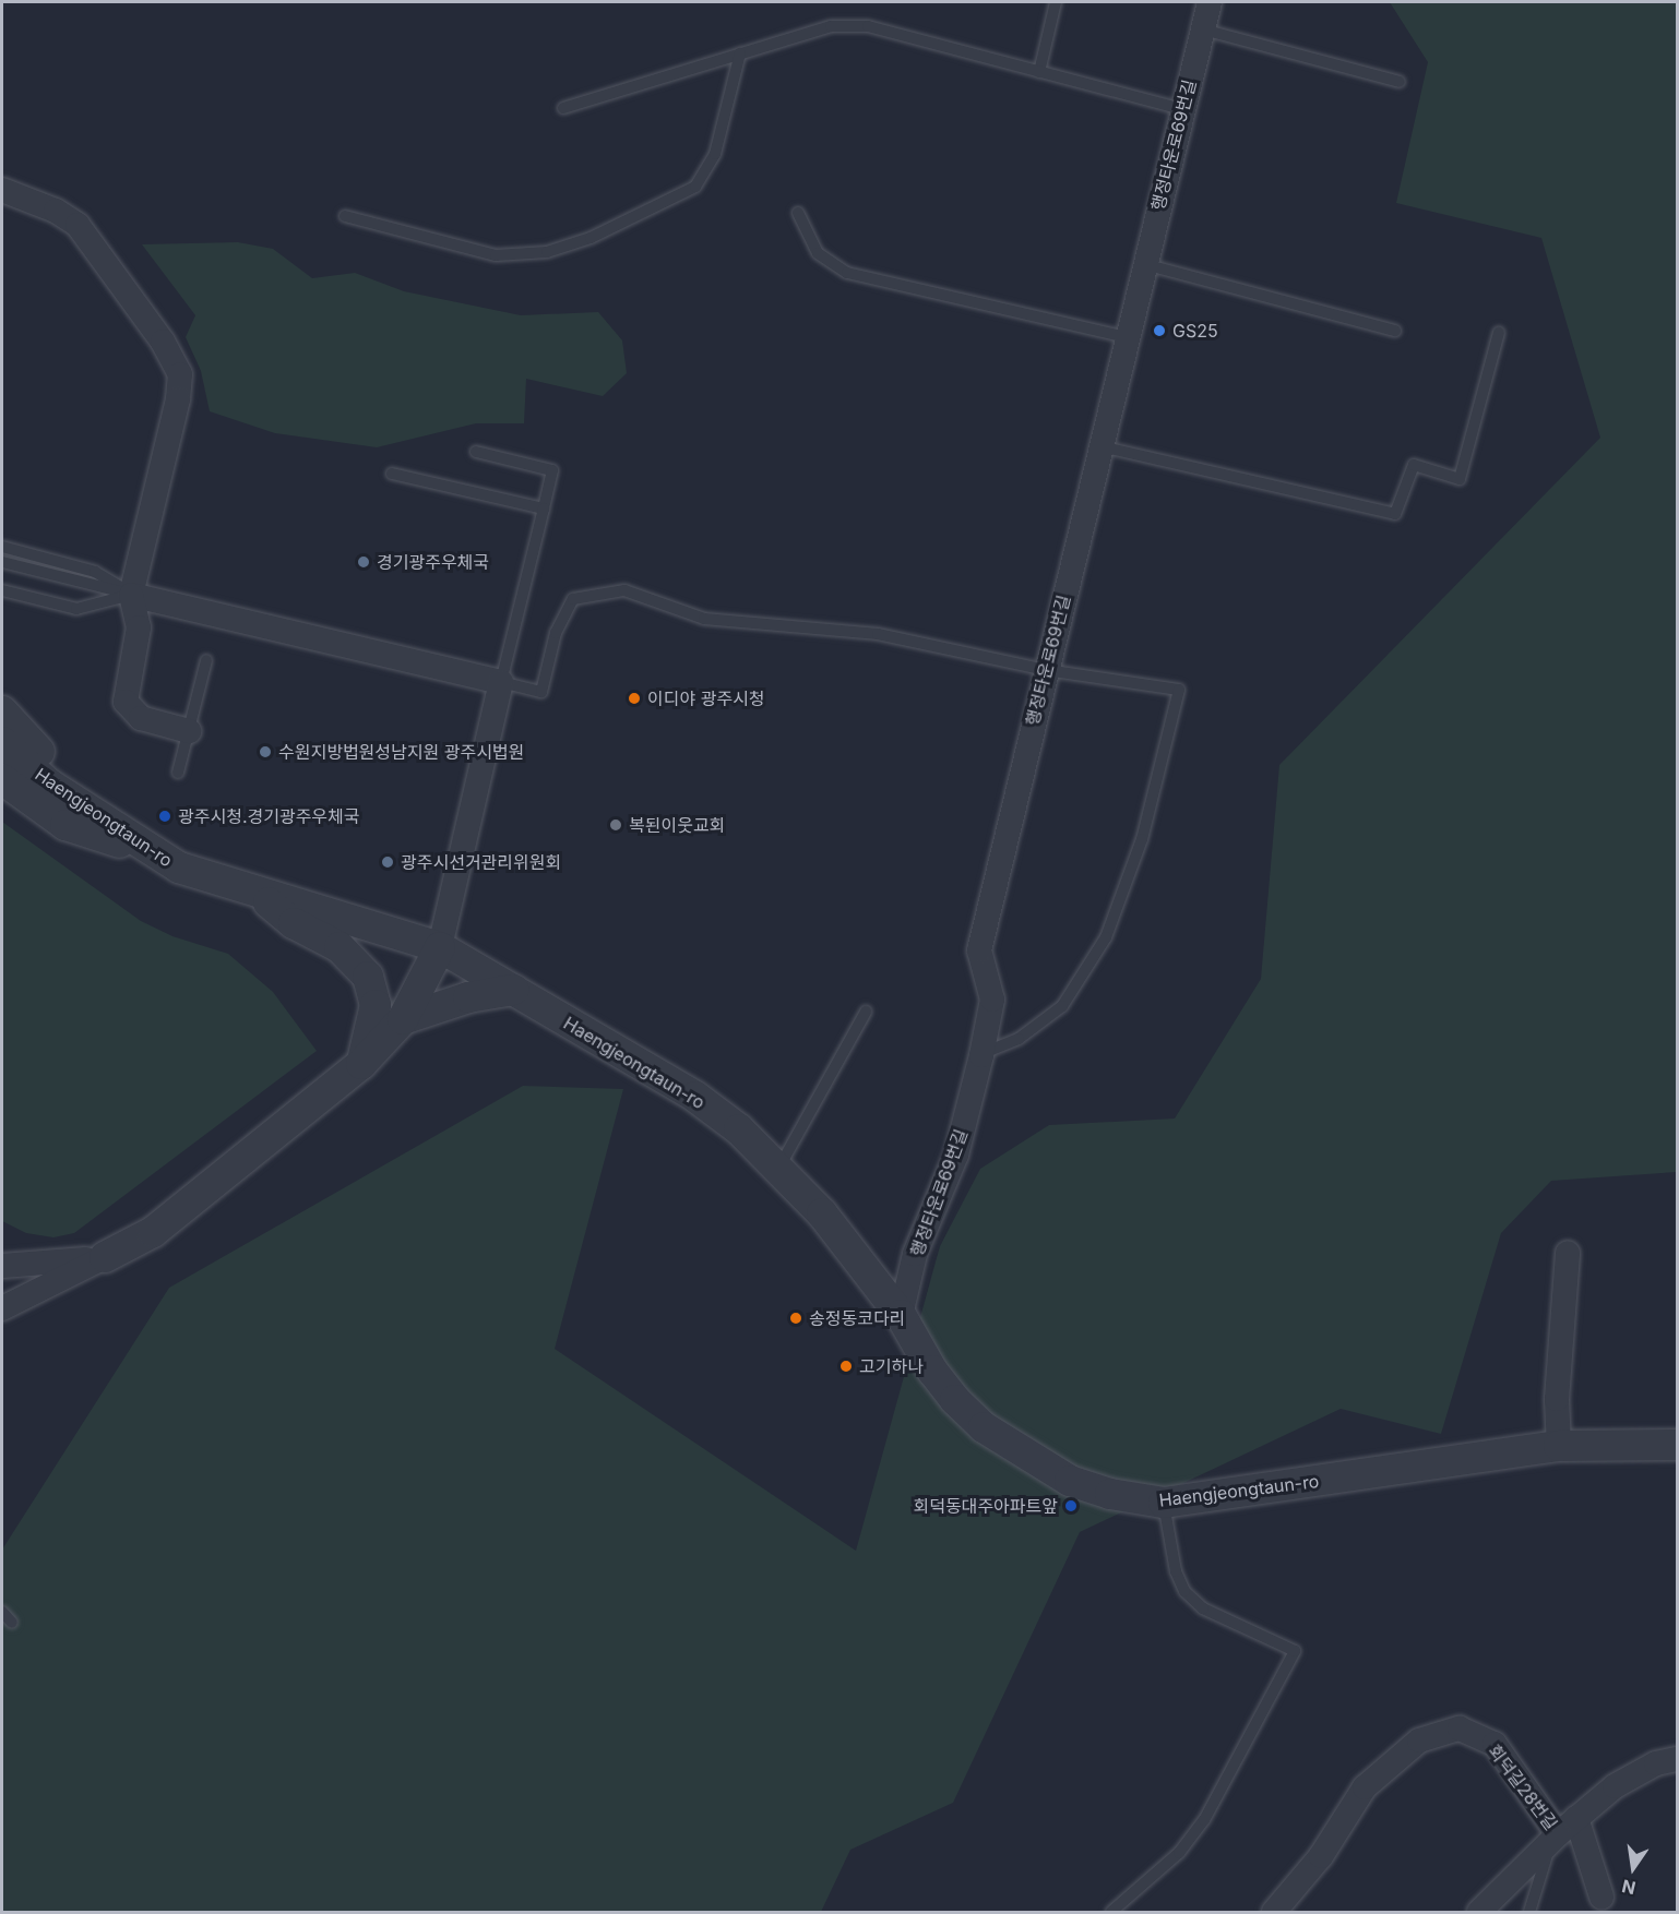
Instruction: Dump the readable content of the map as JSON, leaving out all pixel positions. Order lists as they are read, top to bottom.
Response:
{
  "streets": {
    "street": ["행정타운로69번길", "Haengjeongtaun-ro", "회덕길28번길"]
  },
  "crossings": [
    ["행정타운로69번길", "Haengjeongtaun-ro"]
  ],
  "places": [
    "GS25",
    "경기광주우체국",
    "이디야 광주시청",
    "수원지방법원성남지원 광주시법원",
    "광주시청.경기광주우체국",
    "복된이웃교회",
    "광주시선거관리위원회",
    "송정동코다리",
    "고기하나",
    "회덕동대주아파트앞"
  ],
  "north": "bottom"
}
